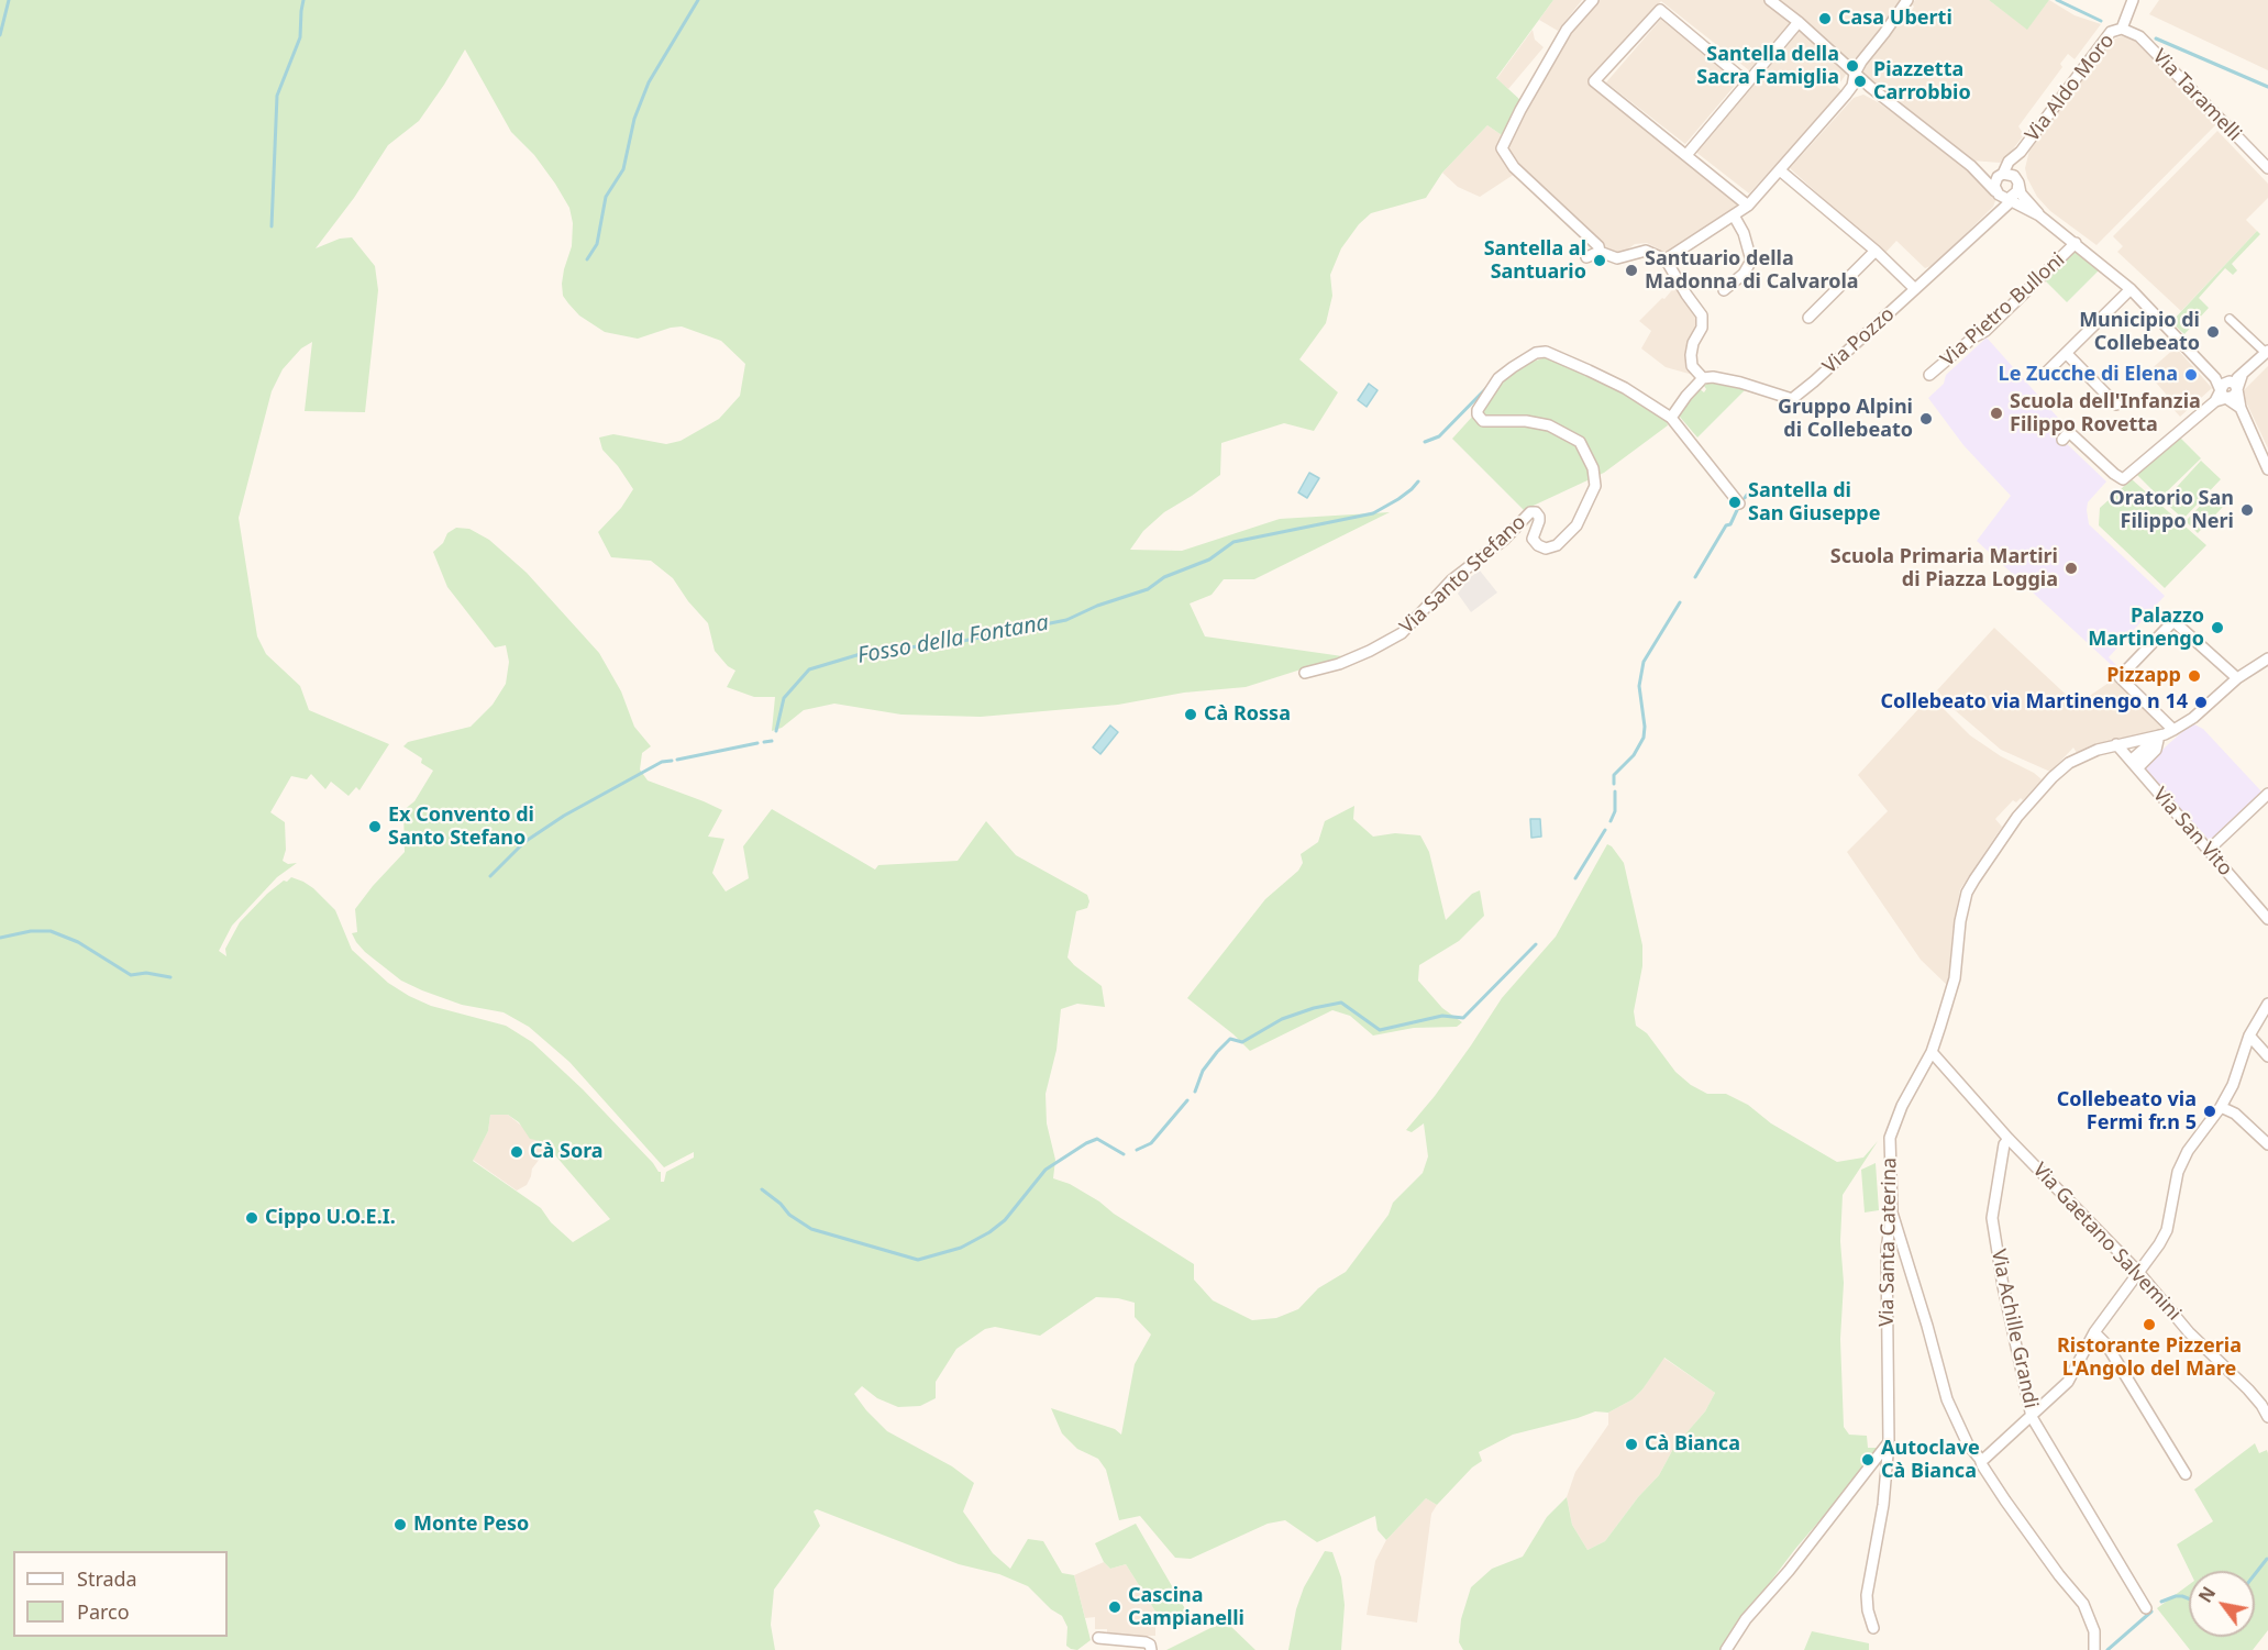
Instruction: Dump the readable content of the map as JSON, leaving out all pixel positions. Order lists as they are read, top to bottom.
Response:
{
  "streets": {
    "street": [
      "Via Aldo Moro",
      "Via Taramelli",
      "Via Pietro Bulloni",
      "Via Pozzo",
      "Via Santo Stefano",
      "Via San Vito",
      "Via Santa Caterina",
      "Via Gaetano Salvemini",
      "Via Achille Grandi"
    ]
  },
  "crossings": [
    ["Via Aldo Moro", "Via Taramelli"],
    ["Via Aldo Moro", "Via Pozzo"],
    ["Via San Vito", "Via Santa Caterina"],
    ["Via Santa Caterina", "Via Gaetano Salvemini"],
    ["Via Gaetano Salvemini", "Via Achille Grandi"]
  ],
  "water": ["Fosso della Fontana"],
  "places": [
    "Casa Uberti",
    "Santella della Sacra Famiglia",
    "Piazzetta Carrobbio",
    "Santella al Santuario",
    "Santuario della Madonna di Calvarola",
    "Municipio di Collebeato",
    "Le Zucche di Elena",
    "Scuola dell'Infanzia Filippo Rovetta",
    "Gruppo Alpini di Collebeato",
    "Santella di San Giuseppe",
    "Oratorio San Filippo Neri",
    "Scuola Primaria Martiri di Piazza Loggia",
    "Palazzo Martinengo",
    "Pizzapp",
    "Collebeato via Martinengo n 14",
    "Cà Rossa",
    "Ex Convento di Santo Stefano",
    "Collebeato via Fermi fr.n 5",
    "Cà Sora",
    "Cippo U.O.E.I.",
    "Ristorante Pizzeria L'Angolo del Mare",
    "Cà Bianca",
    "Autoclave Cà Bianca",
    "Monte Peso",
    "Cascina Campianelli"
  ],
  "legend": ["Strada", "Parco"],
  "north": "top left"
}
